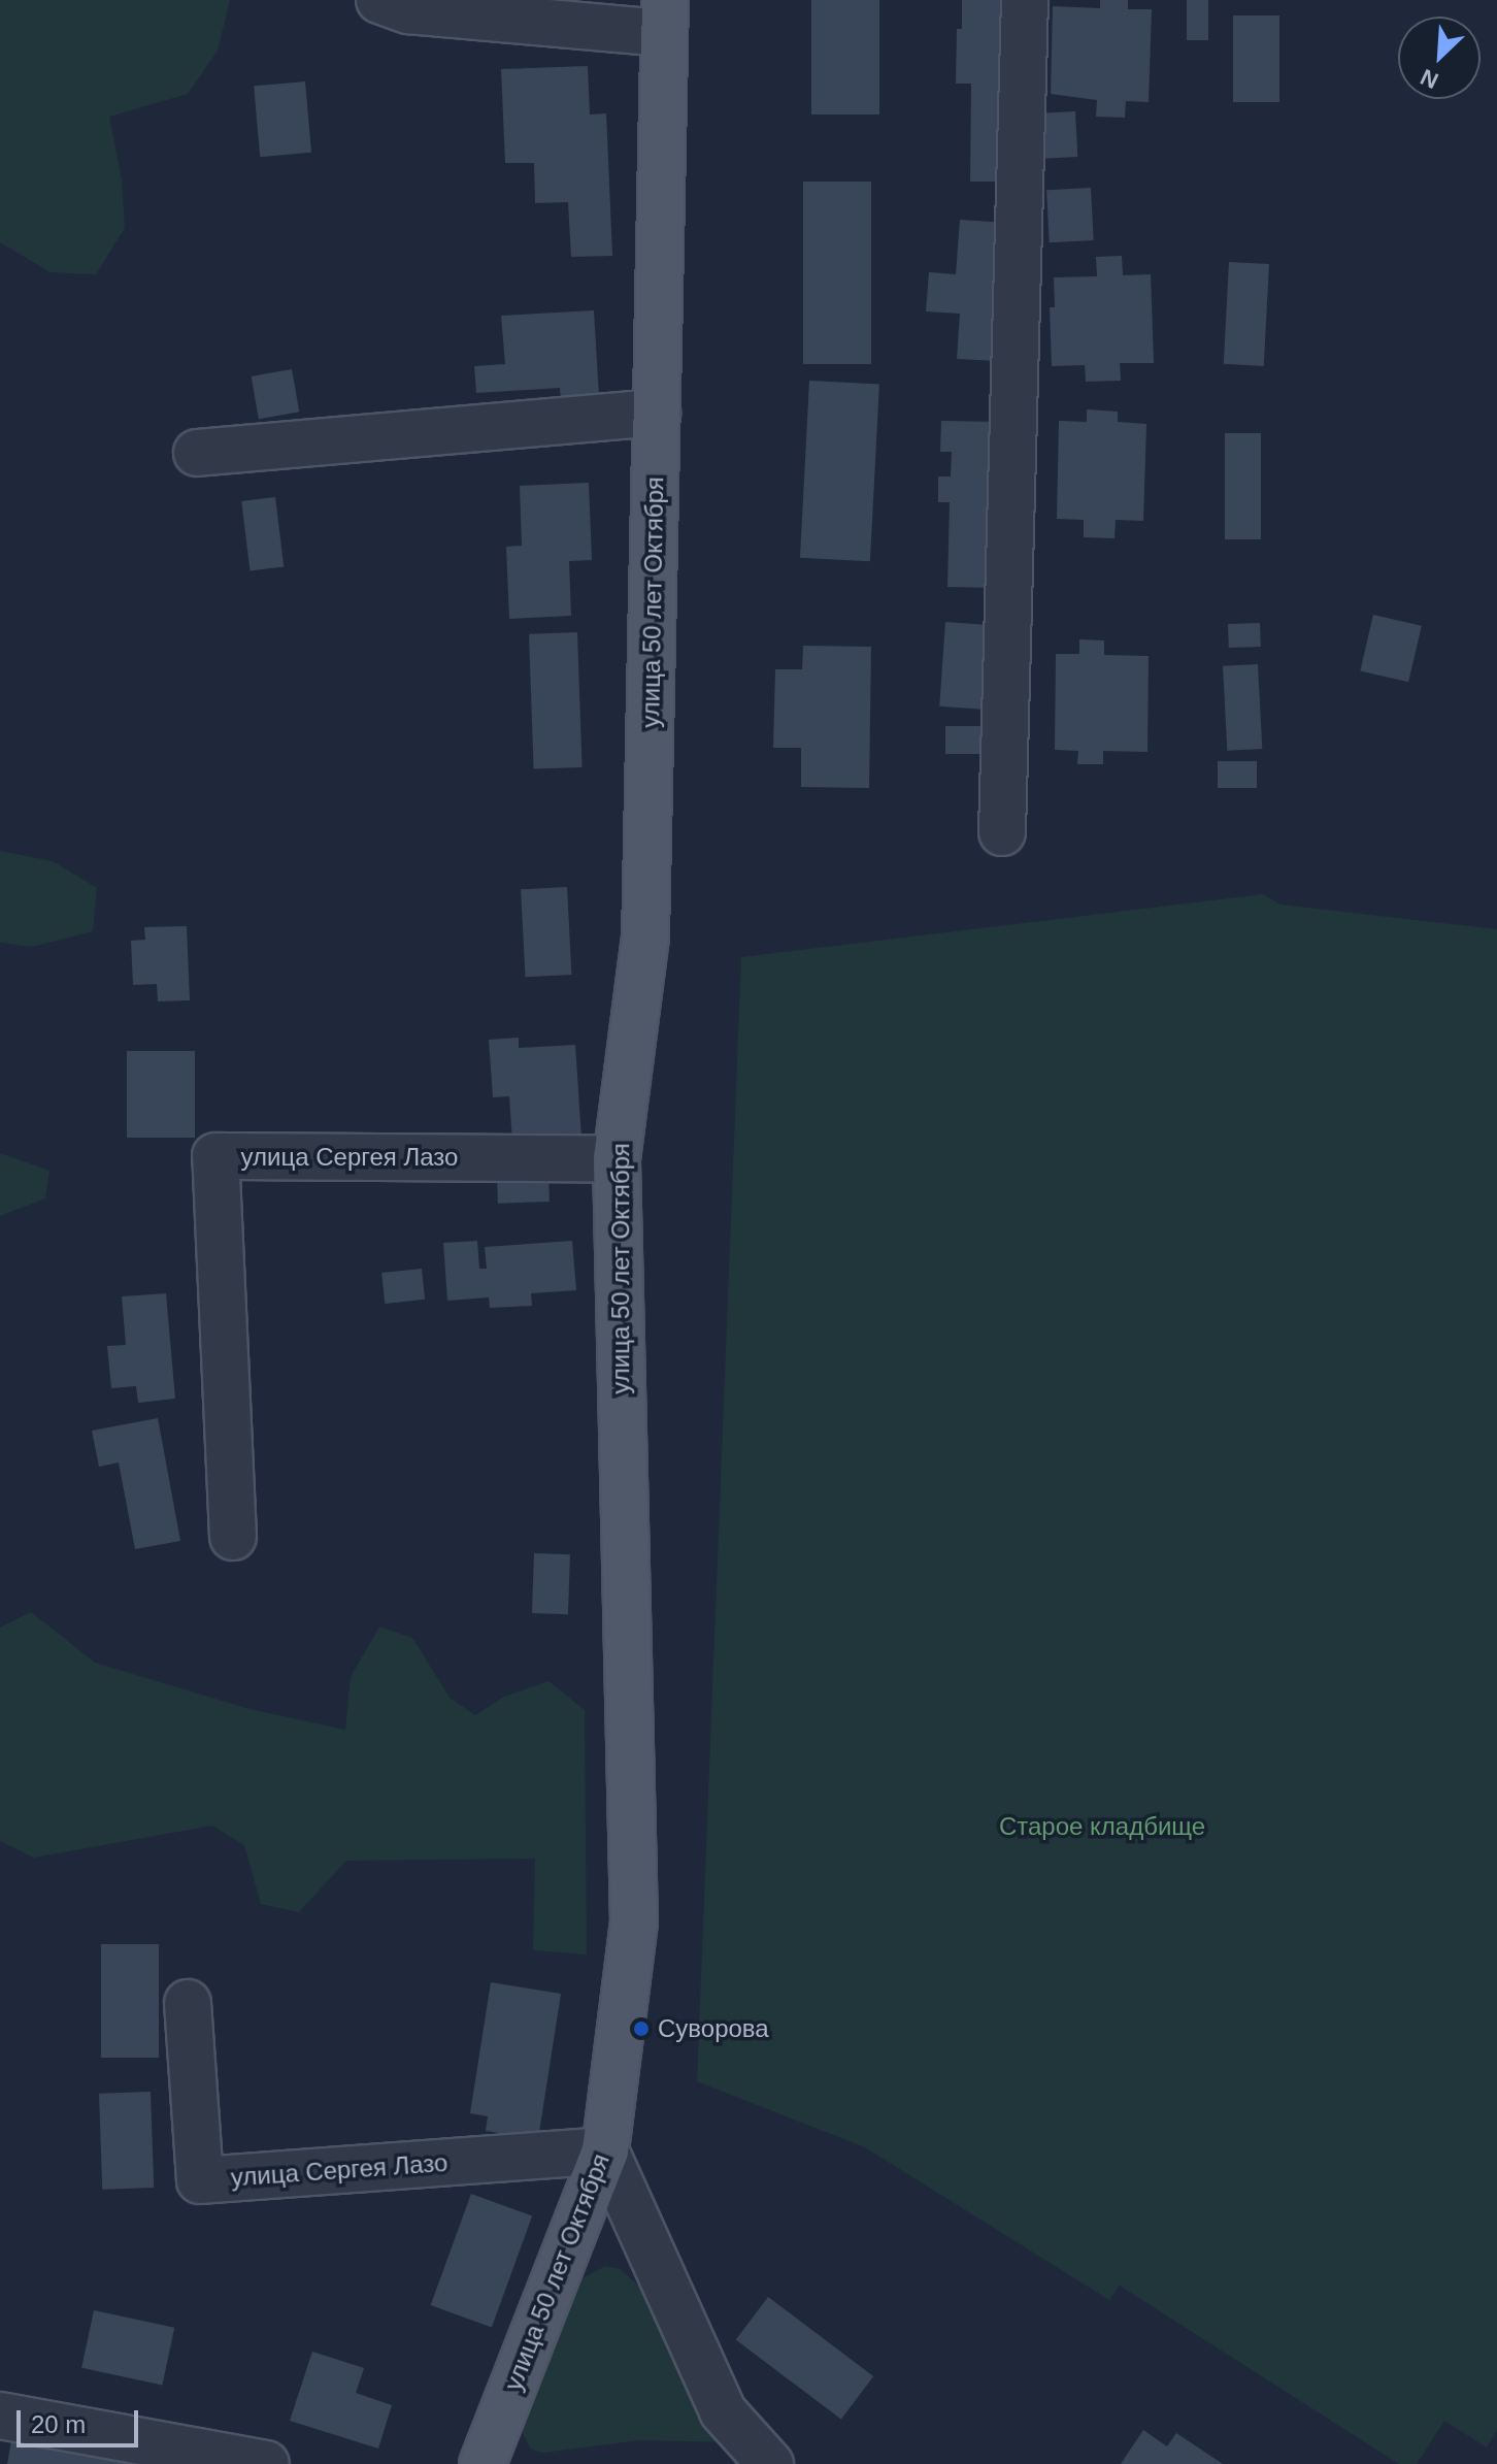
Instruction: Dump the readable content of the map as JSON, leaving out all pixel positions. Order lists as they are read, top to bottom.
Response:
{
  "streets": {
    "main road": ["улица 50 лет Октября"],
    "street": ["улица Сергея Лазо"]
  },
  "crossings": [
    ["улица 50 лет Октября", "улица Сергея Лазо"]
  ],
  "parks": ["Старое кладбище"],
  "places": ["Суворова"],
  "scale_bar": "20 m",
  "north": "bottom left"
}
